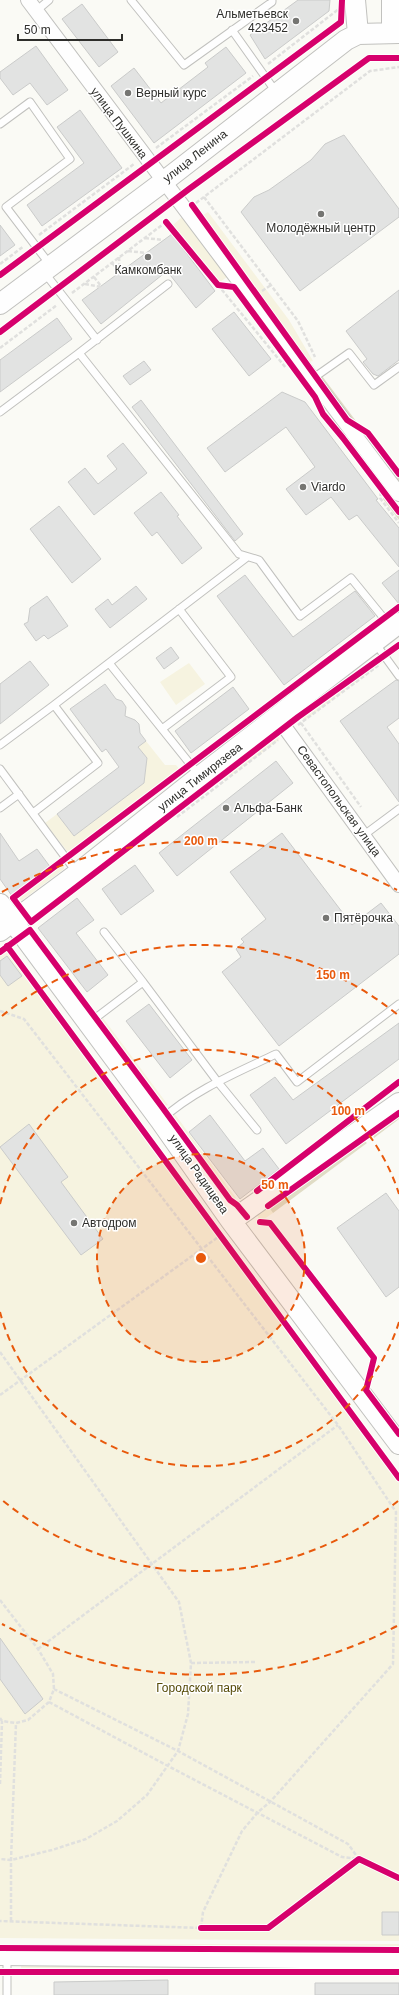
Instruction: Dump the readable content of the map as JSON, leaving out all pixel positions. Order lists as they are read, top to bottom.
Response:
{
  "streets": {
    "street": [
      "улица Пушкина",
      "улица Ленина",
      "улица Тимирязева",
      "Севастопольская улица",
      "улица Радищева"
    ]
  },
  "crossings": [
    ["улица Пушкина", "улица Ленина"],
    ["улица Тимирязева", "Севастопольская улица"],
    ["улица Тимирязева", "улица Радищева"]
  ],
  "parks": ["Городской парк"],
  "places": [
    "Альметьевск 423452",
    "Верный курс",
    "Молодёжный центр",
    "Камкомбанк",
    "Viardo",
    "Альфа-Банк",
    "Пятёрочка",
    "Автодром"
  ],
  "scale_bar": "50 m",
  "rings": [
    "200 m",
    "150 m",
    "100 m",
    "50 m"
  ]
}
